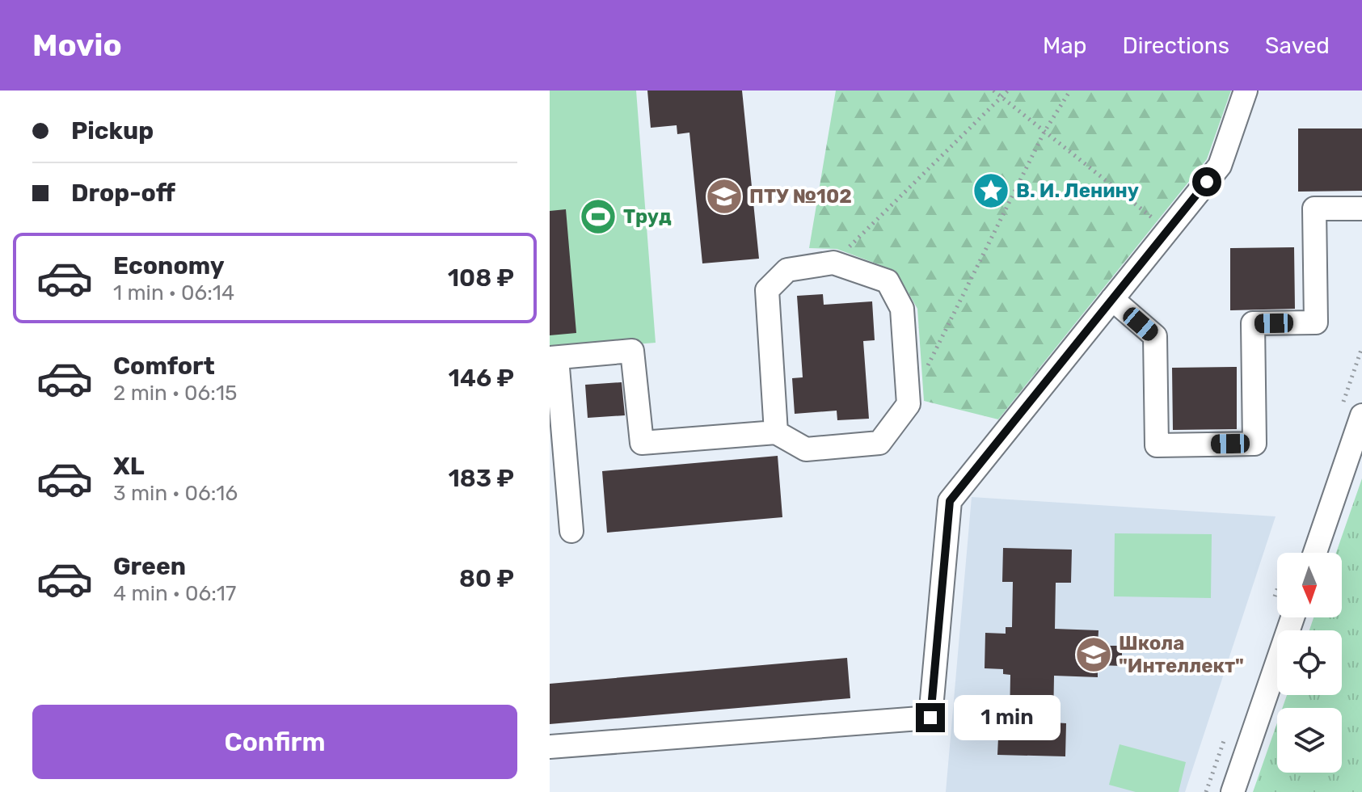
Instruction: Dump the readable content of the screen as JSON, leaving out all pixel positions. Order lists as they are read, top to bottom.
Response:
{
  "places": {
    "place": ["В. И. Ленину"],
    "school or university": ["ПТУ №102", "Школа \"Интеллект\""],
    "sports": ["Труд"]
  },
  "north": "bottom",
  "page": {
    "header": "Movio",
    "nav": ["Map", "Directions", "Saved"],
    "banner": ["Pickup", "Drop-off"],
    "list": [
      {
        "name": "Economy",
        "note": "1 min · 06:14",
        "value": "108 ₽"
      },
      {
        "name": "Comfort",
        "note": "2 min · 06:15",
        "value": "146 ₽"
      },
      {
        "name": "XL",
        "note": "3 min · 06:16",
        "value": "183 ₽"
      },
      {
        "name": "Green",
        "note": "4 min · 06:17",
        "value": "80 ₽"
      }
    ],
    "buttons": "Confirm",
    "bubble": "1 min"
  }
}
